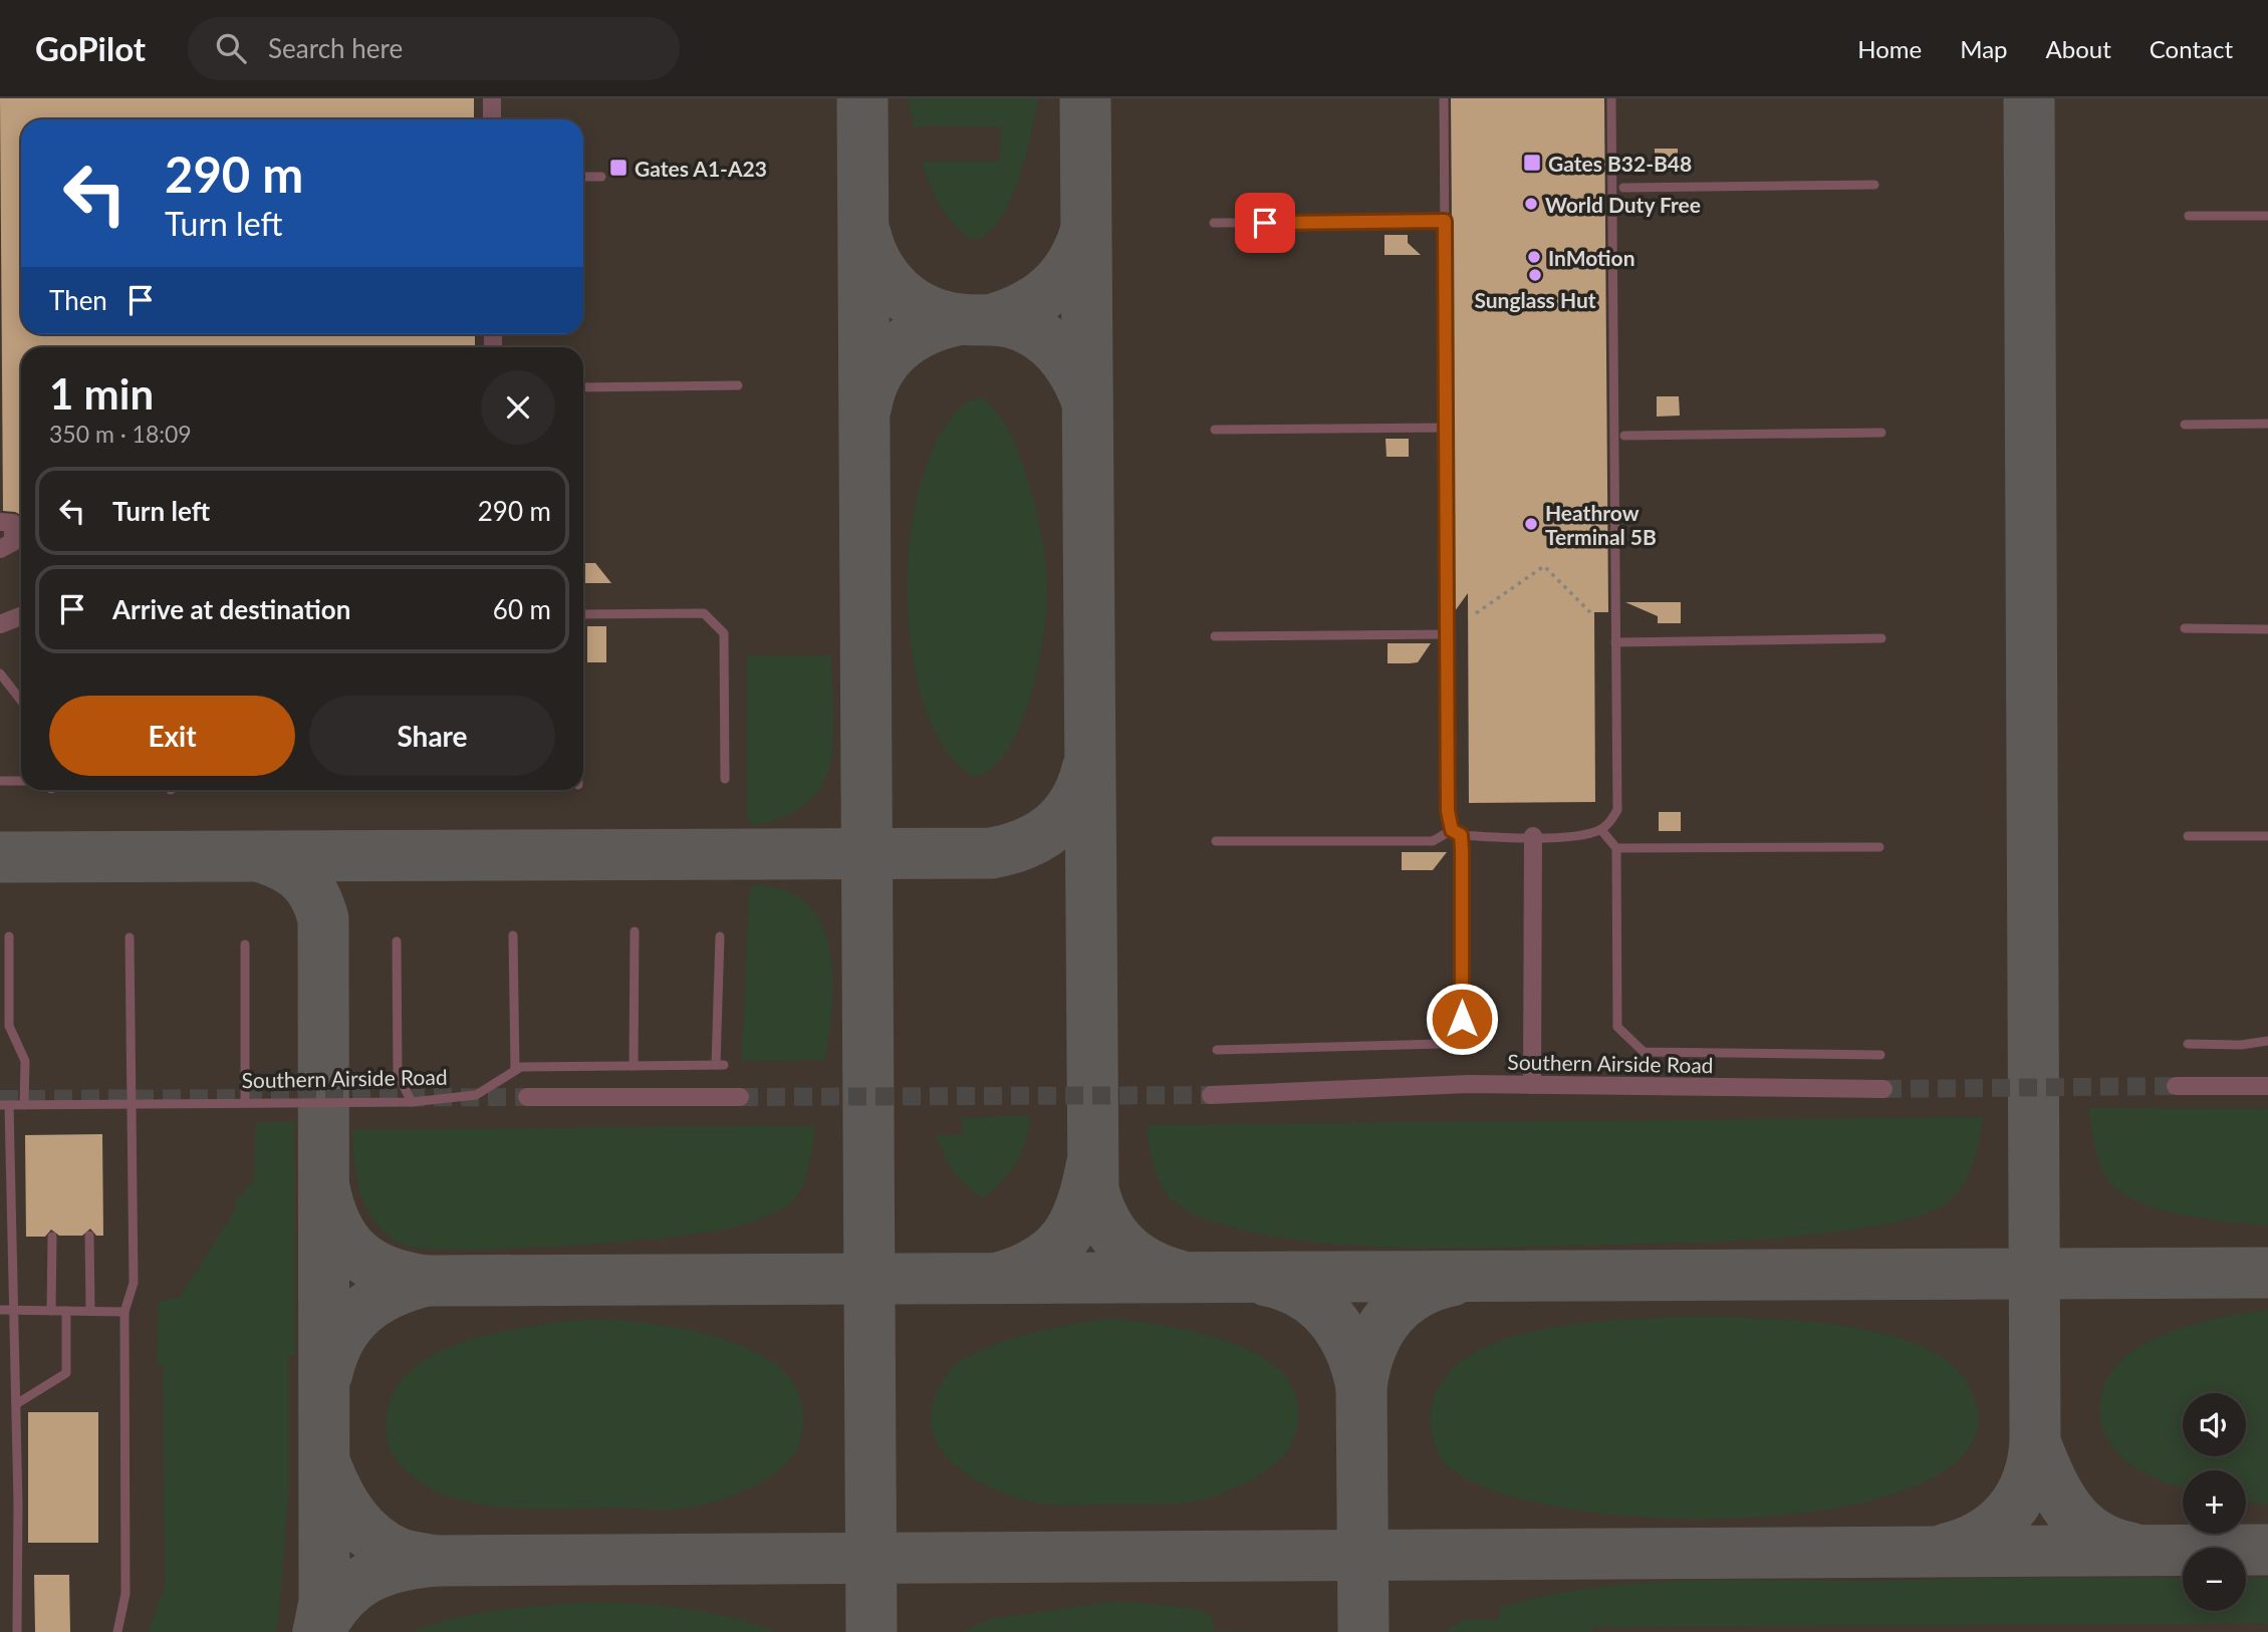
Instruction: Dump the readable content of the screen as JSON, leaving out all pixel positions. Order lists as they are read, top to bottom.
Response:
{
  "streets": {
    "street": ["Southern Airside Road"]
  },
  "places": {
    "transit": ["Gates B32-B48", "Gates A1-A23"],
    "other": [
      "World Duty Free",
      "InMotion",
      "Sunglass Hut",
      "Heathrow Terminal 5B"
    ]
  },
  "page": {
    "header": "GoPilot",
    "search": "Search here",
    "nav": [
      "Home",
      "Map",
      "About",
      "Contact"
    ],
    "turn": ["290 m", "Turn left"],
    "then": "Then",
    "heading": ["1 min", "350 m · 18:09"],
    "list": [
      {
        "name": "Turn left",
        "value": "290 m"
      },
      {
        "name": "Arrive at destination",
        "value": "60 m"
      }
    ],
    "buttons": ["Exit", "Share"],
    "map_buttons": ["+", "−"]
  }
}
